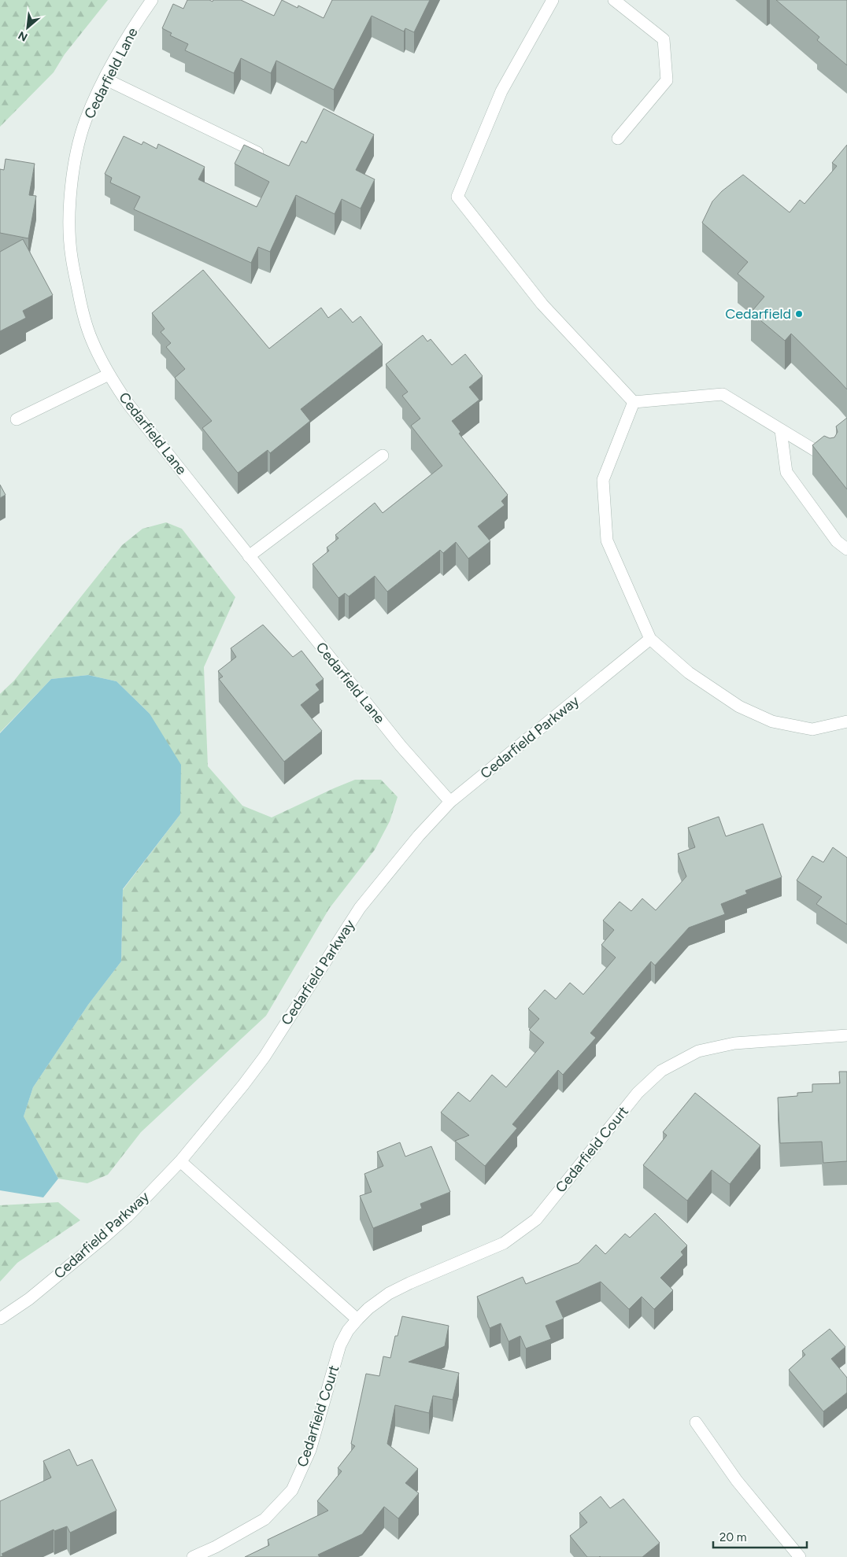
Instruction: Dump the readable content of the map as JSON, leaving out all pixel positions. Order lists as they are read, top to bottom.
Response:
{
  "streets": {
    "street": ["Cedarfield Lane", "Cedarfield Parkway", "Cedarfield Court"]
  },
  "crossings": [
    ["Cedarfield Lane", "Cedarfield Parkway"]
  ],
  "places": ["Cedarfield"],
  "scale_bar": "20 m",
  "north": "bottom left"
}
